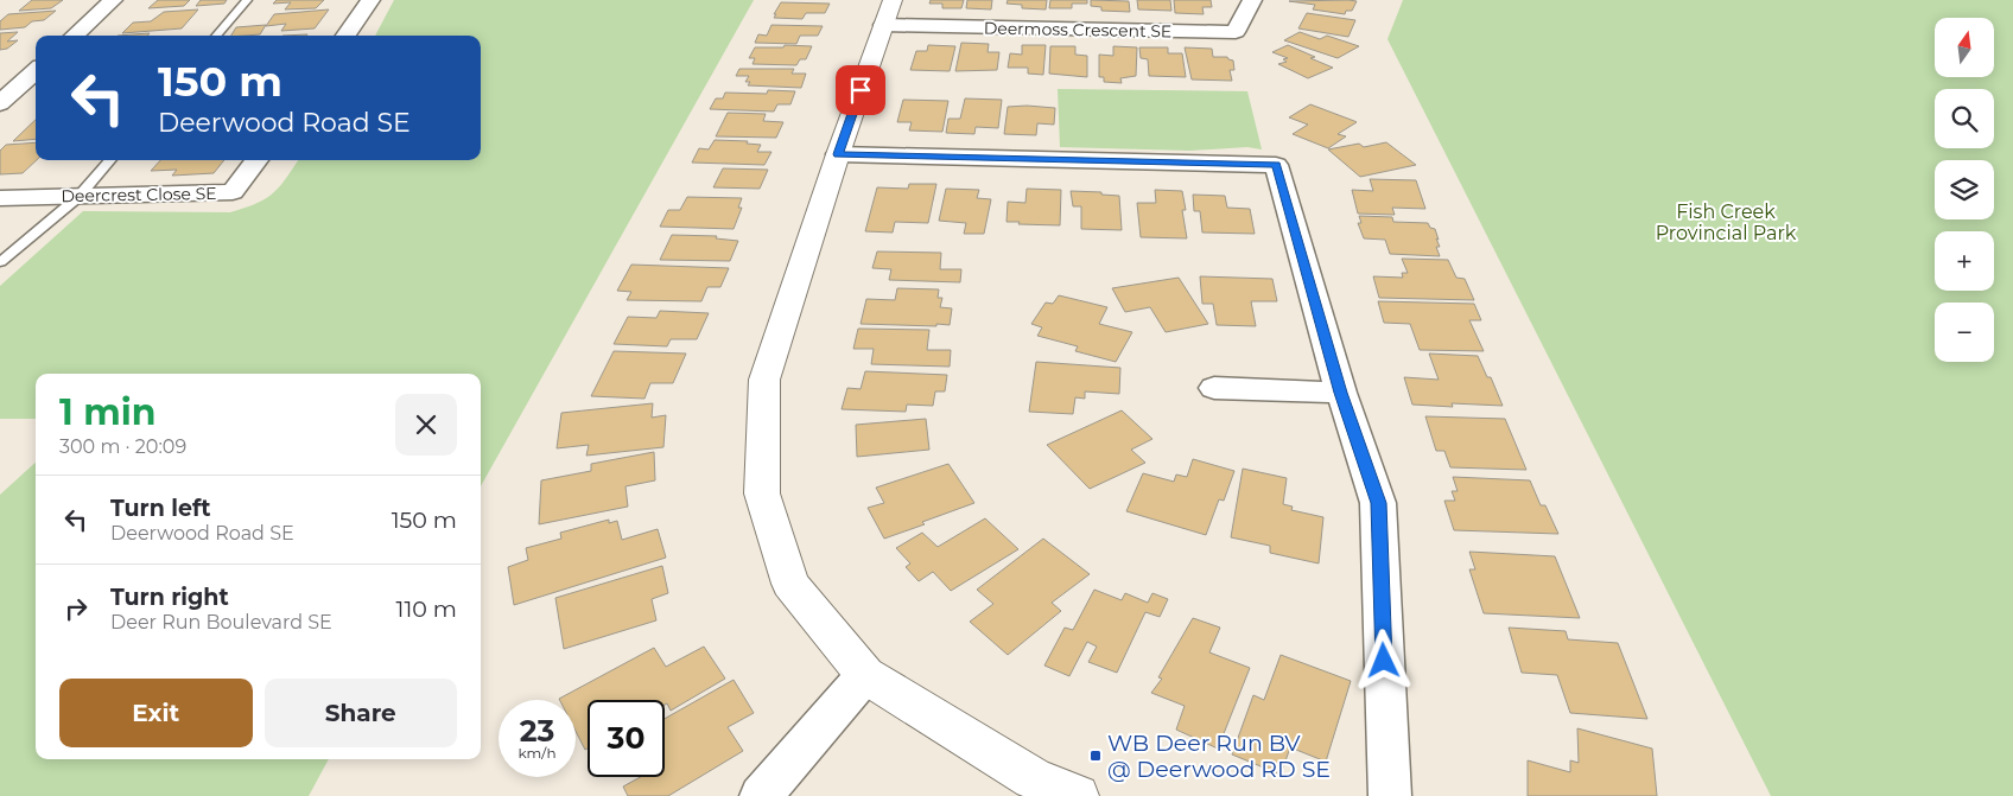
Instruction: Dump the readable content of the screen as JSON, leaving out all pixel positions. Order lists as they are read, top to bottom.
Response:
{
  "streets": {
    "street": ["Deermoss Crescent SE", "Deercrest Close SE"]
  },
  "parks": ["Fish Creek Provincial Park"],
  "places": {
    "transit": ["WB Deer Run BV @ Deerwood RD SE"]
  },
  "north": "top",
  "page": {
    "map_buttons": ["+", "−"],
    "turn": ["150 m", "Deerwood Road SE"],
    "heading": ["1 min", "300 m · 20:09"],
    "list": [
      {
        "name": "Turn left",
        "note": "Deerwood Road SE",
        "value": "150 m"
      },
      {
        "name": "Turn right",
        "note": "Deer Run Boulevard SE",
        "value": "110 m"
      }
    ],
    "buttons": ["Exit", "Share"],
    "speed": "23 km/h",
    "limit": "30"
  }
}
